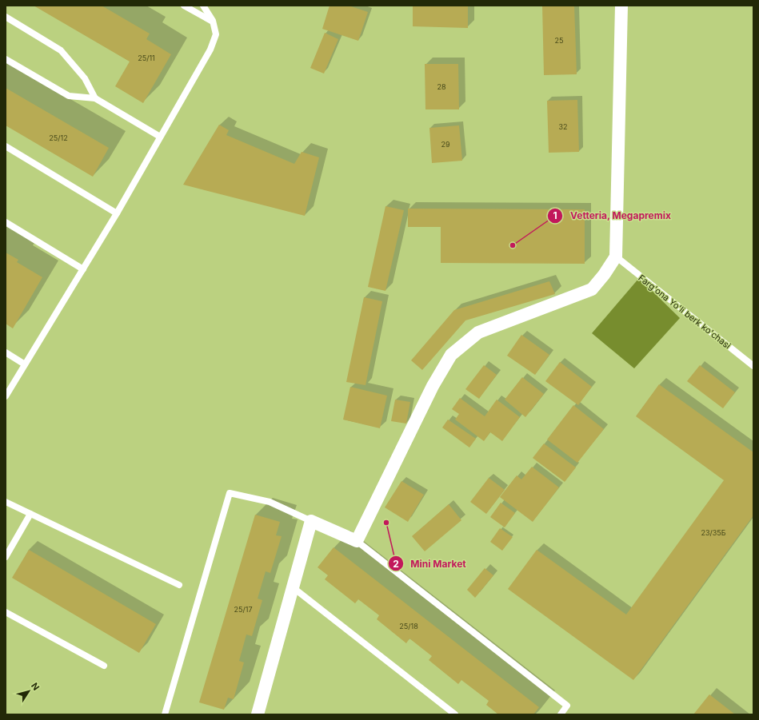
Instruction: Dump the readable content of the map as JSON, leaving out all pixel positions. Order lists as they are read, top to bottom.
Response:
{
  "streets": {
    "lane": ["Farg'ona Yo'li berk ko'chasi"]
  },
  "places": ["Vetteria, Megapremix", "Mini Market"],
  "house_numbers": [
    "25",
    "25/11",
    "28",
    "32",
    "25/12",
    "29",
    "23/35Б",
    "25/17",
    "25/18"
  ],
  "north": "top right"
}
